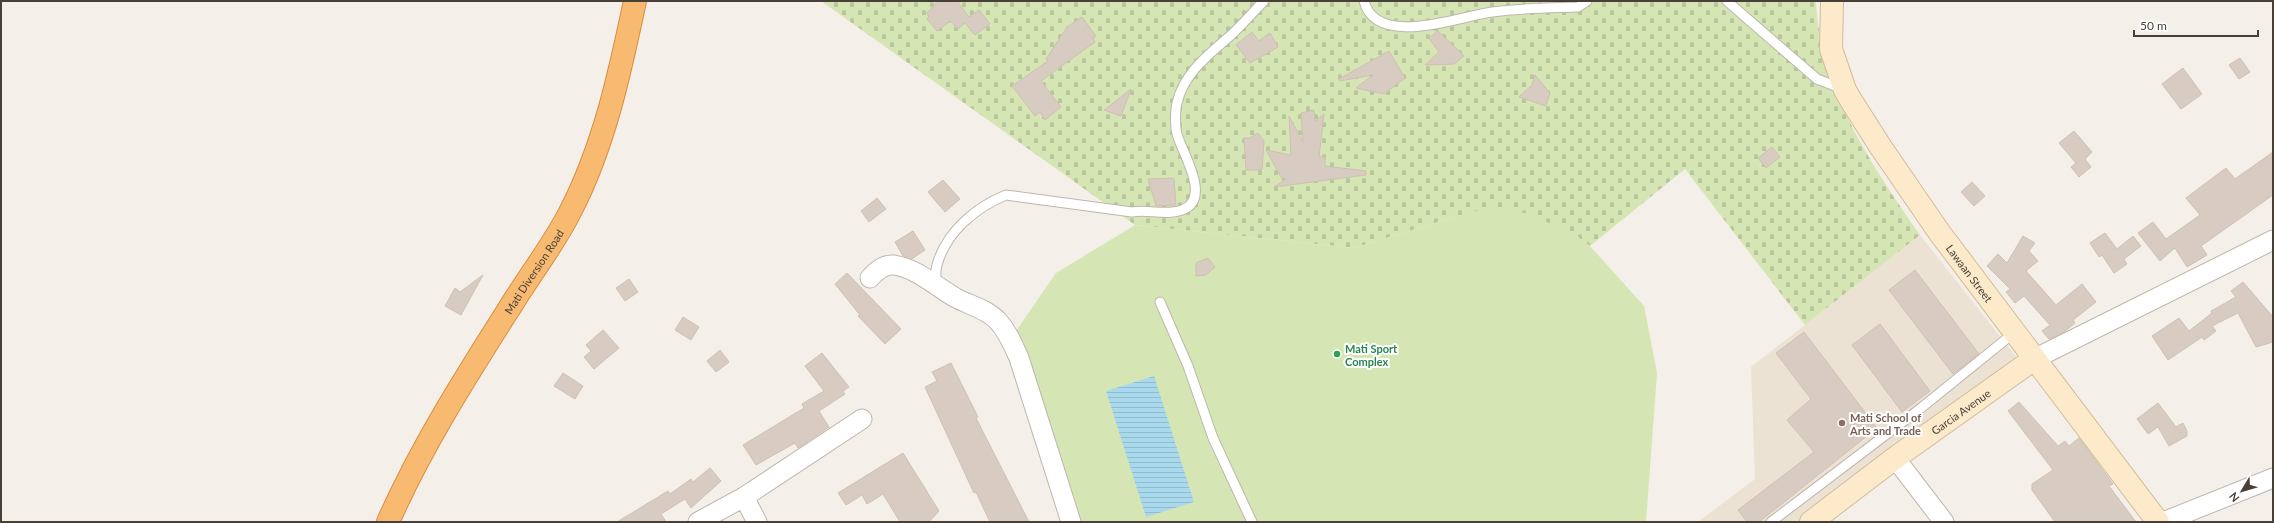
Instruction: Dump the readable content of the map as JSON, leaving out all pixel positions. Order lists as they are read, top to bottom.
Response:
{
  "streets": {
    "highway": ["Mati Diversion Road"],
    "street": ["Lawaan Street", "Garcia Avenue"]
  },
  "crossings": [
    ["Lawaan Street", "Garcia Avenue"]
  ],
  "places": ["Mati Sport Complex", "Mati School of Arts and Trade"],
  "scale_bar": "50 m",
  "north": "bottom left"
}
